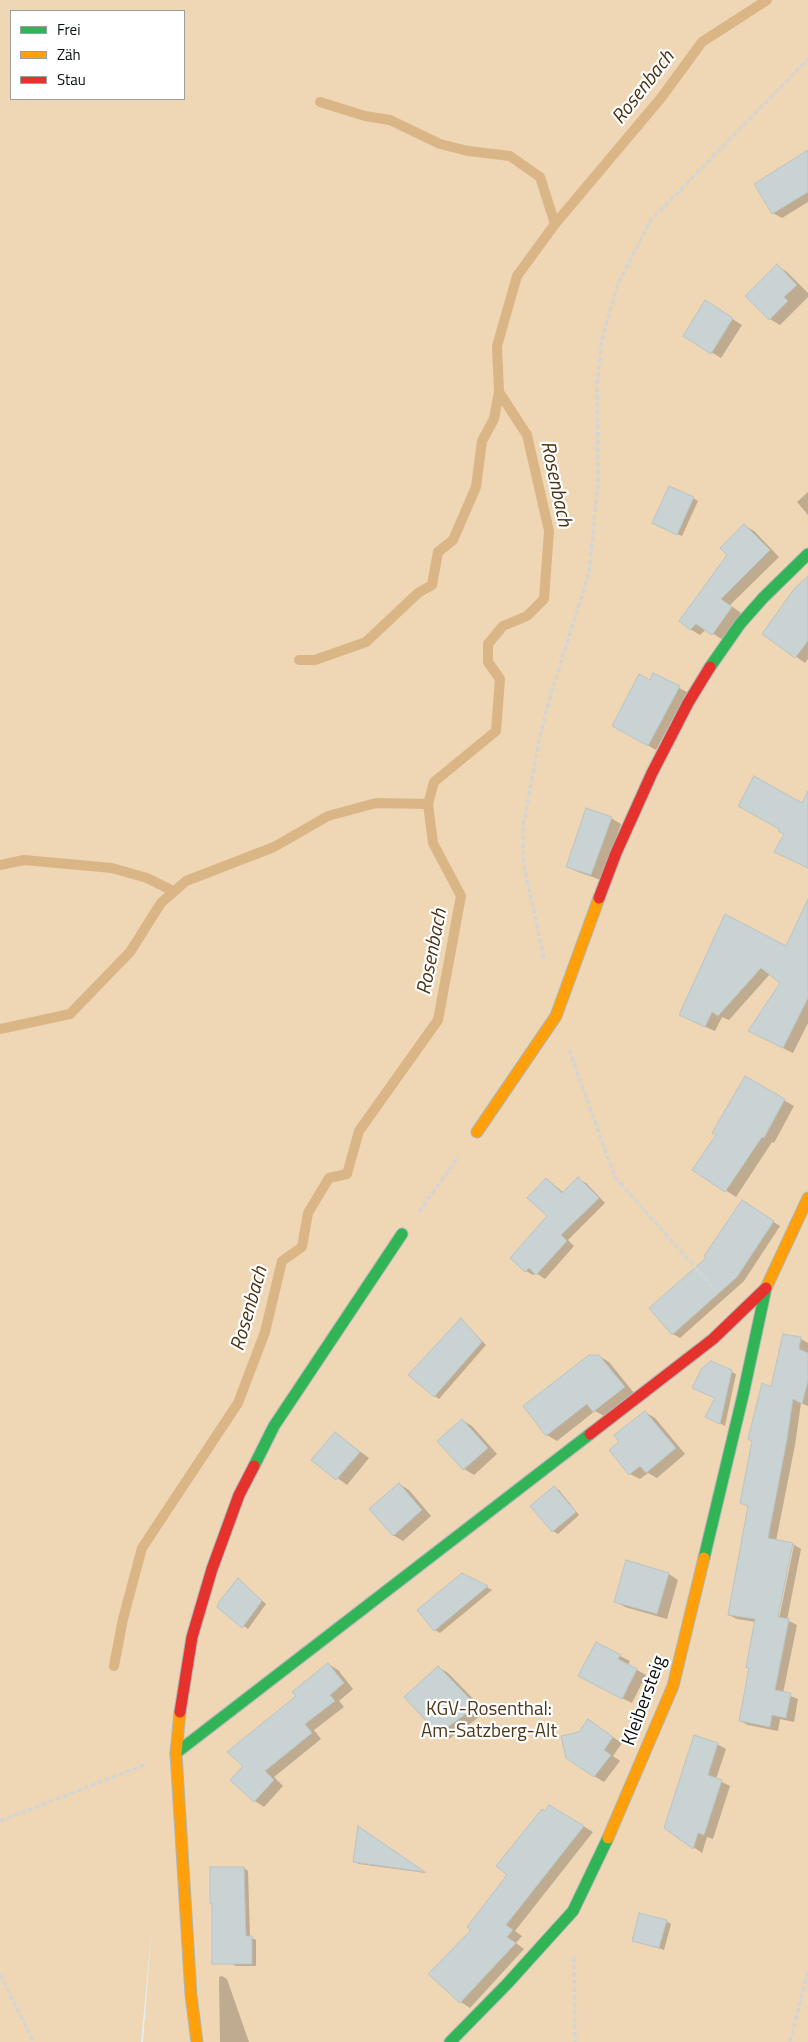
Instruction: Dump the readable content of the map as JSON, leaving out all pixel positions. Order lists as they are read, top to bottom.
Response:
{
  "streets": {
    "street": ["Kleibersteig"]
  },
  "water": ["Rosenbach"],
  "parks": ["KGV-Rosenthal: Am-Satzberg-Alt"],
  "legend": ["Frei", "Zäh", "Stau"]
}
